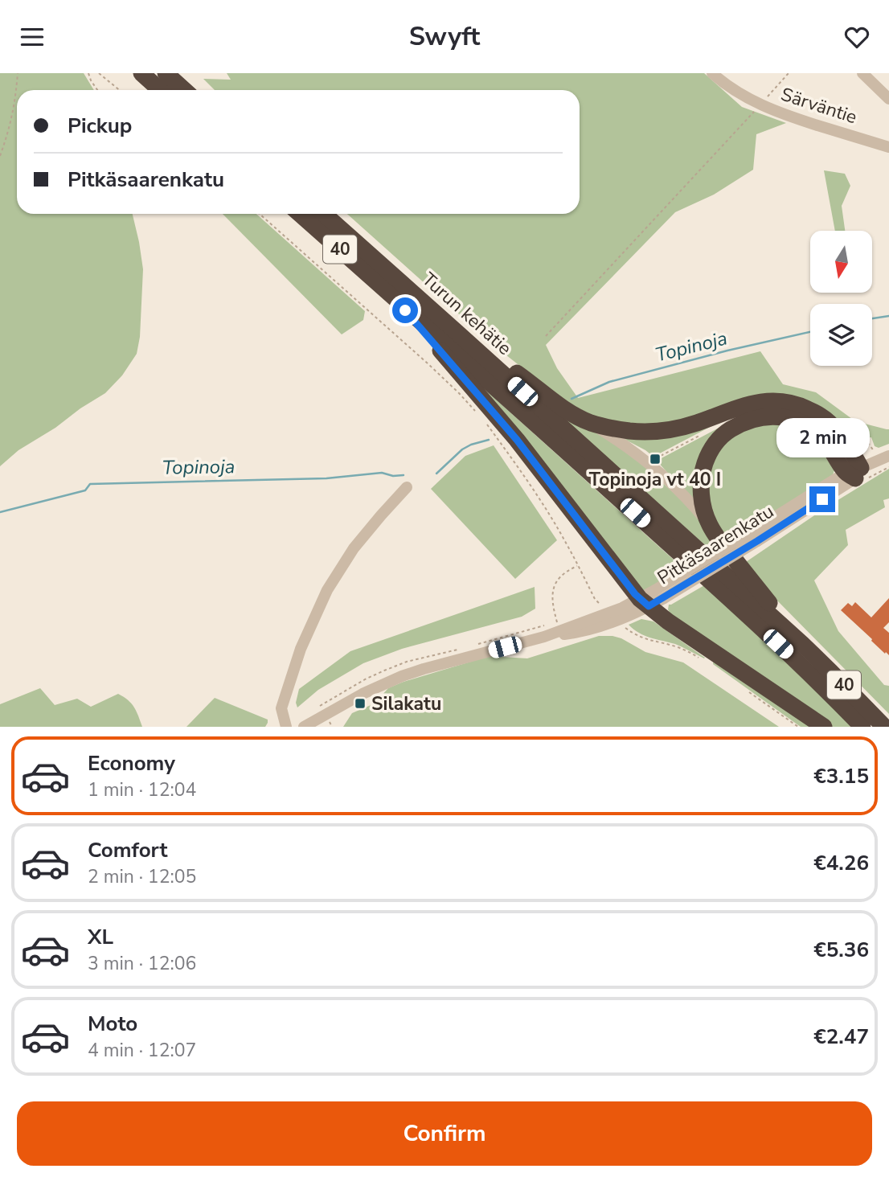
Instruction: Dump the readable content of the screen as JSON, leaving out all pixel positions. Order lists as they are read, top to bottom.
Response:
{
  "streets": {
    "highway": ["40", "Turun kehätie"],
    "street": ["Särväntie", "Pitkäsaarenkatu"]
  },
  "water": ["Topinoja"],
  "places": {
    "transit": ["Topinoja vt 40 I", "Silakatu"]
  },
  "north": "bottom",
  "page": {
    "header": "Swyft",
    "banner": ["Pickup", "Pitkäsaarenkatu"],
    "bubble": "2 min",
    "list": [
      {
        "name": "Economy",
        "note": "1 min · 12:04",
        "value": "€3.15"
      },
      {
        "name": "Comfort",
        "note": "2 min · 12:05",
        "value": "€4.26"
      },
      {
        "name": "XL",
        "note": "3 min · 12:06",
        "value": "€5.36"
      },
      {
        "name": "Moto",
        "note": "4 min · 12:07",
        "value": "€2.47"
      }
    ],
    "buttons": "Confirm"
  }
}
